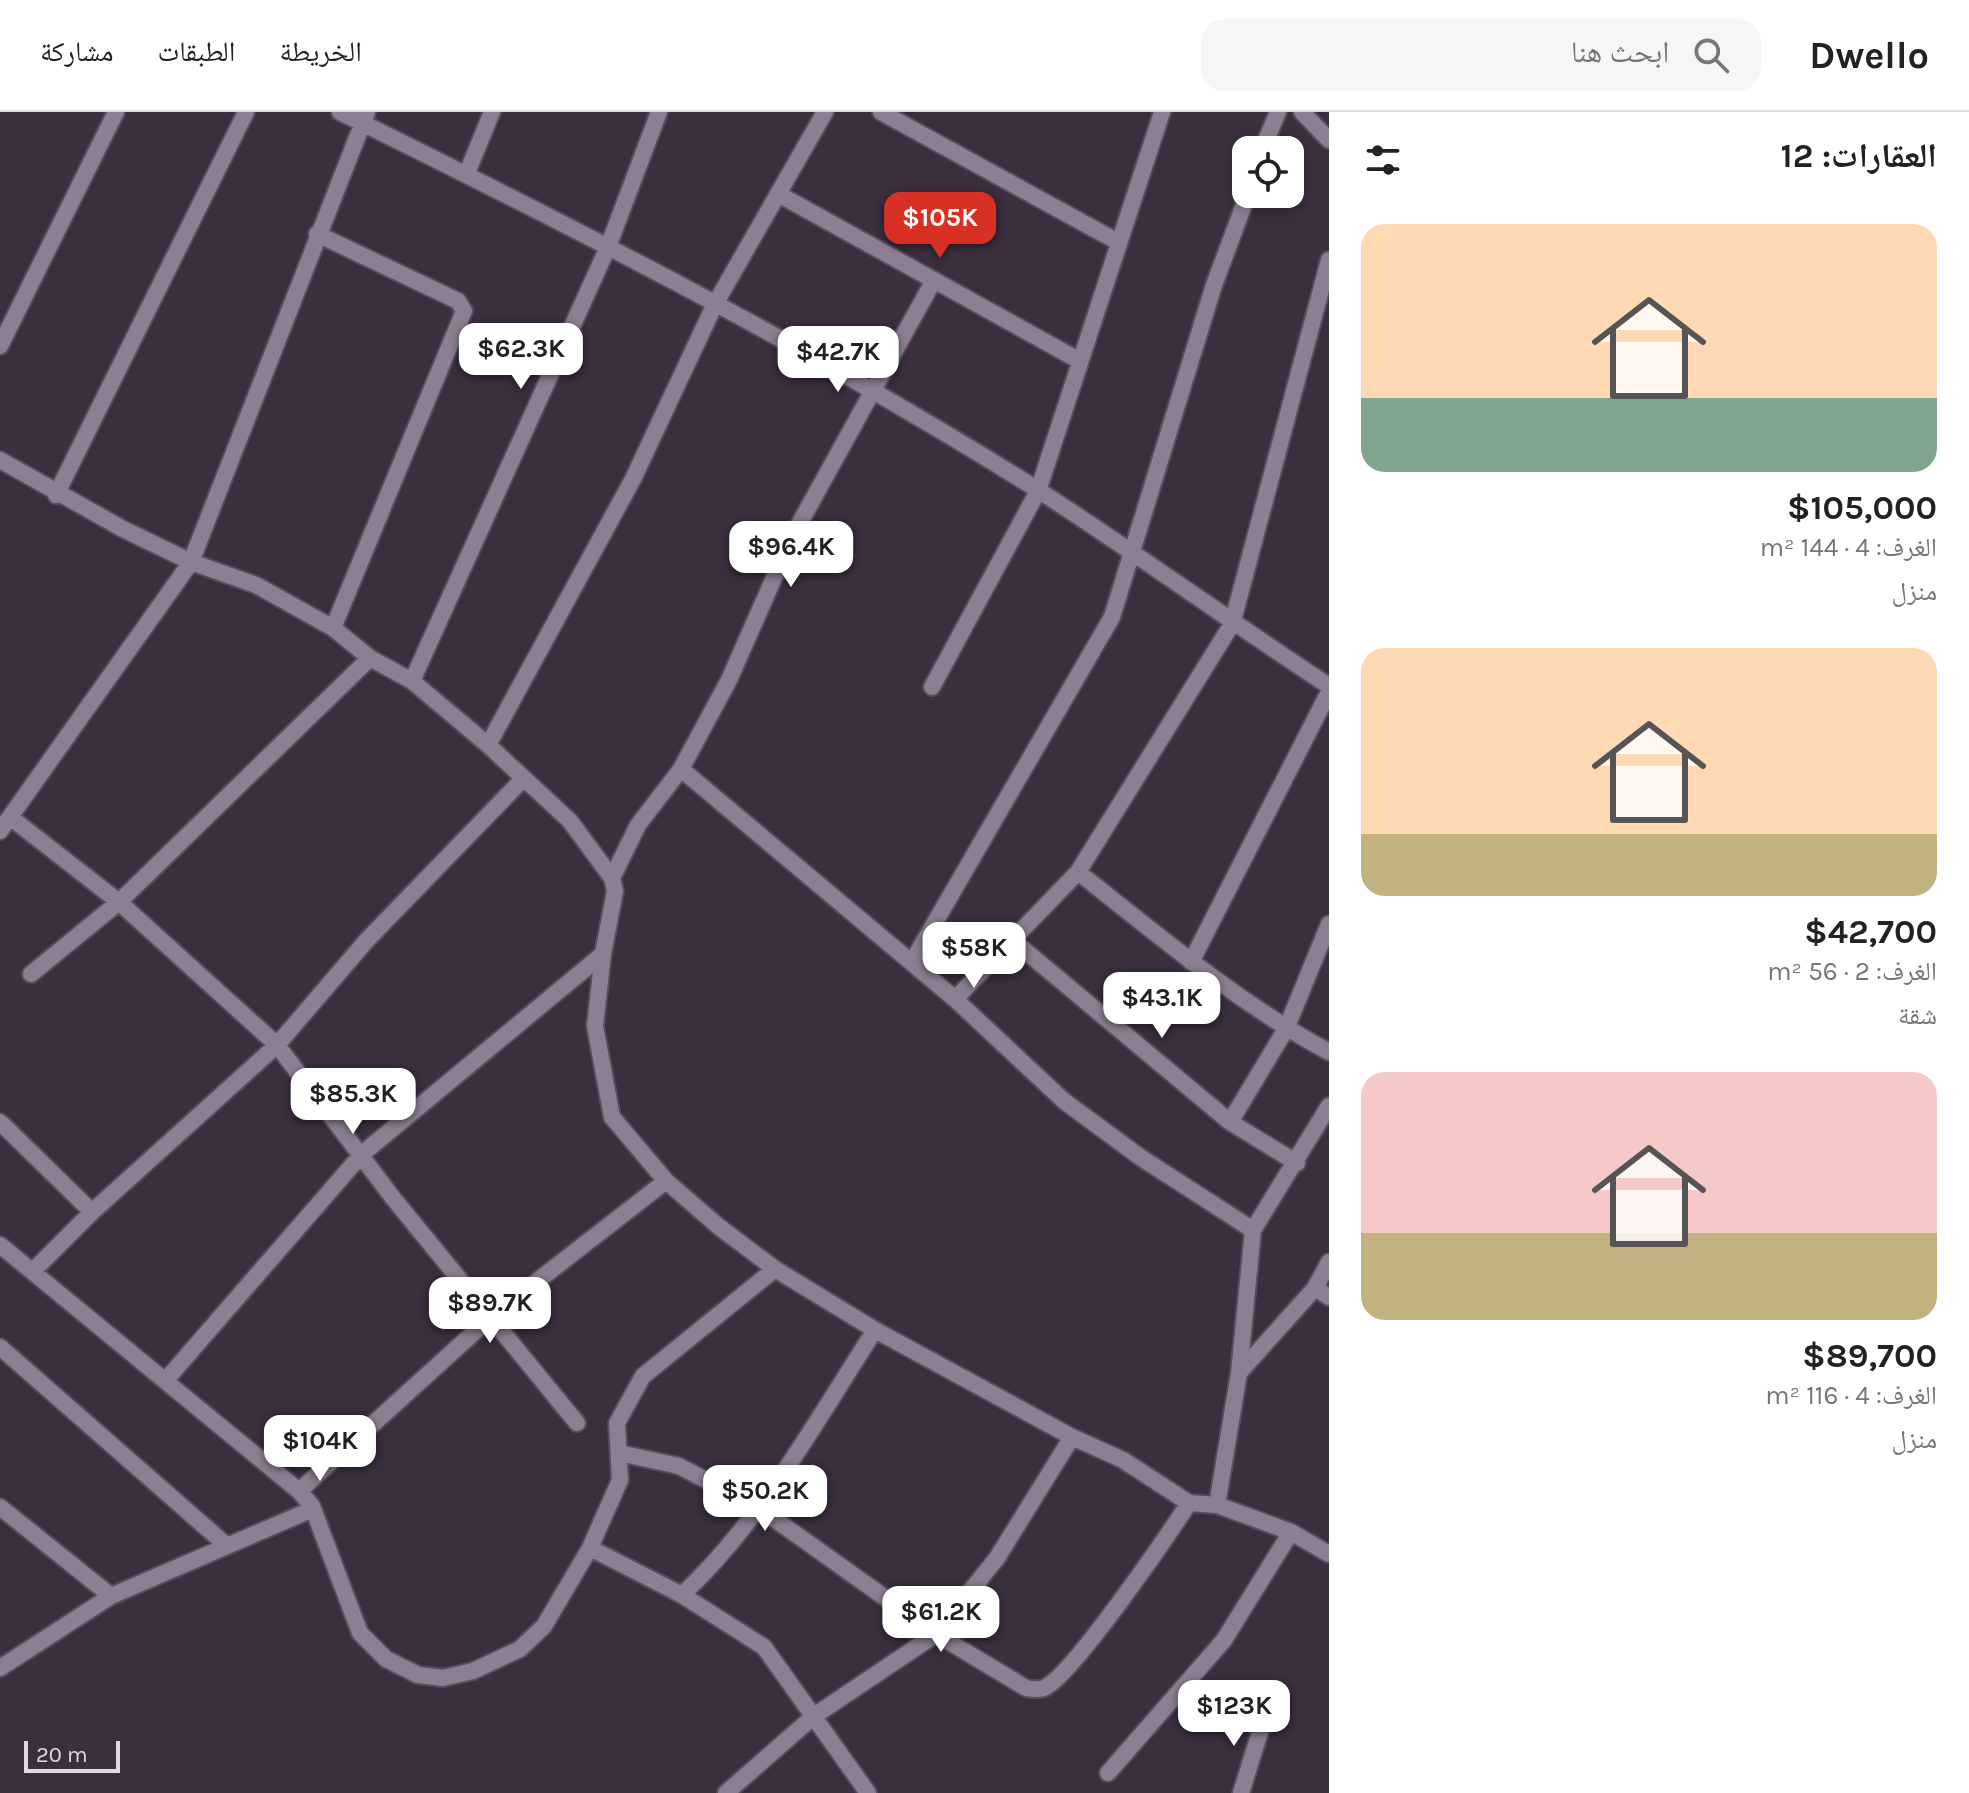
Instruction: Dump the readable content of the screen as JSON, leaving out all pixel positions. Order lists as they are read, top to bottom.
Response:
{
  "scale_bar": "20 m",
  "page": {
    "header": "Dwello",
    "search": "ابحث هنا",
    "nav": ["الخريطة", "الطبقات", "مشاركة"],
    "heading": "العقارات: 12",
    "price": [
      "$105K",
      "$62.3K",
      "$42.7K",
      "$96.4K",
      "$58K",
      "$43.1K",
      "$85.3K",
      "$89.7K",
      "$104K",
      "$50.2K",
      "$61.2K",
      "$123K"
    ],
    "list": [
      {
        "name": "$105,000",
        "note": "الغرف: 4 · 144 m² · منزل"
      },
      {
        "name": "$42,700",
        "note": "الغرف: 2 · 56 m² · شقة"
      },
      {
        "name": "$89,700",
        "note": "الغرف: 4 · 116 m² · منزل"
      }
    ],
    "scale": "20 m"
  }
}
